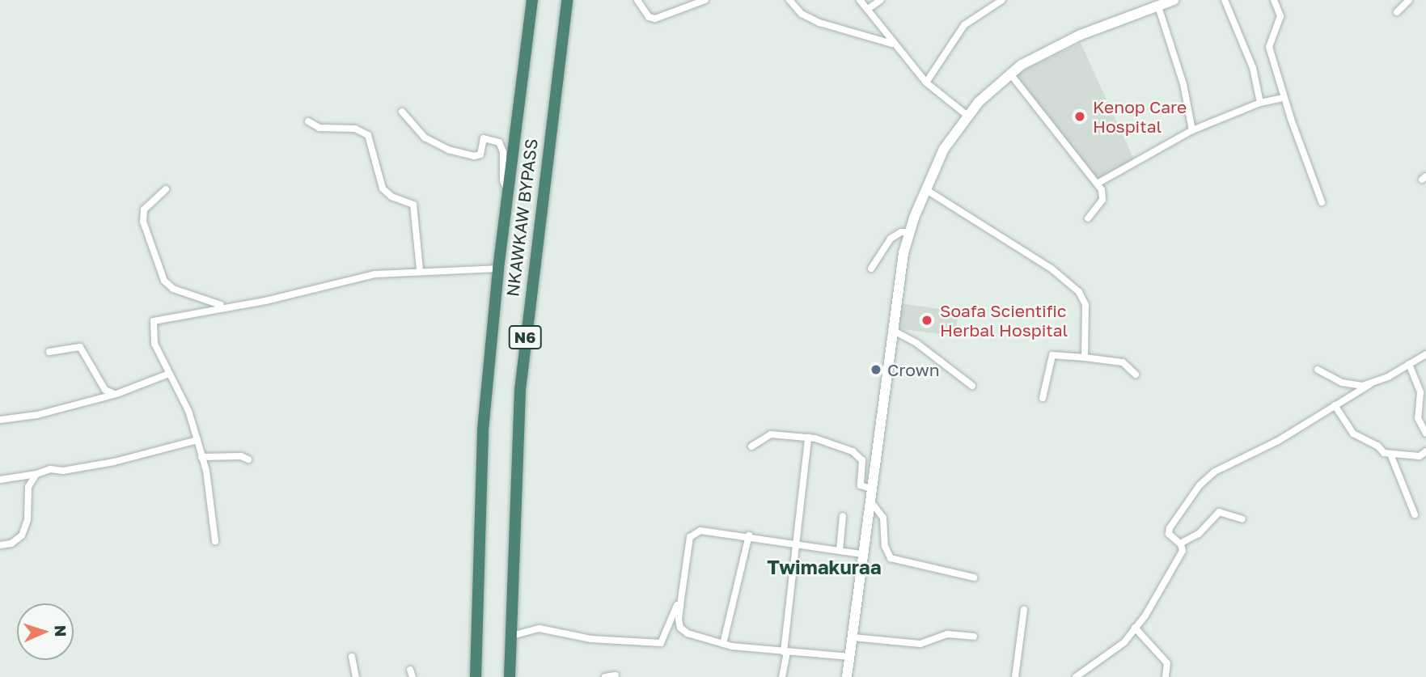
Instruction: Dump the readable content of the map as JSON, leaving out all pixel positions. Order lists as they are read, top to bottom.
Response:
{
  "streets": {
    "highway": ["NKAWKAW BYPASS", "N6"]
  },
  "districts": ["Twimakuraa"],
  "places": ["Kenop Care Hospital", "Soafa Scientific Herbal Hospital", "Crown"],
  "north": "right"
}
